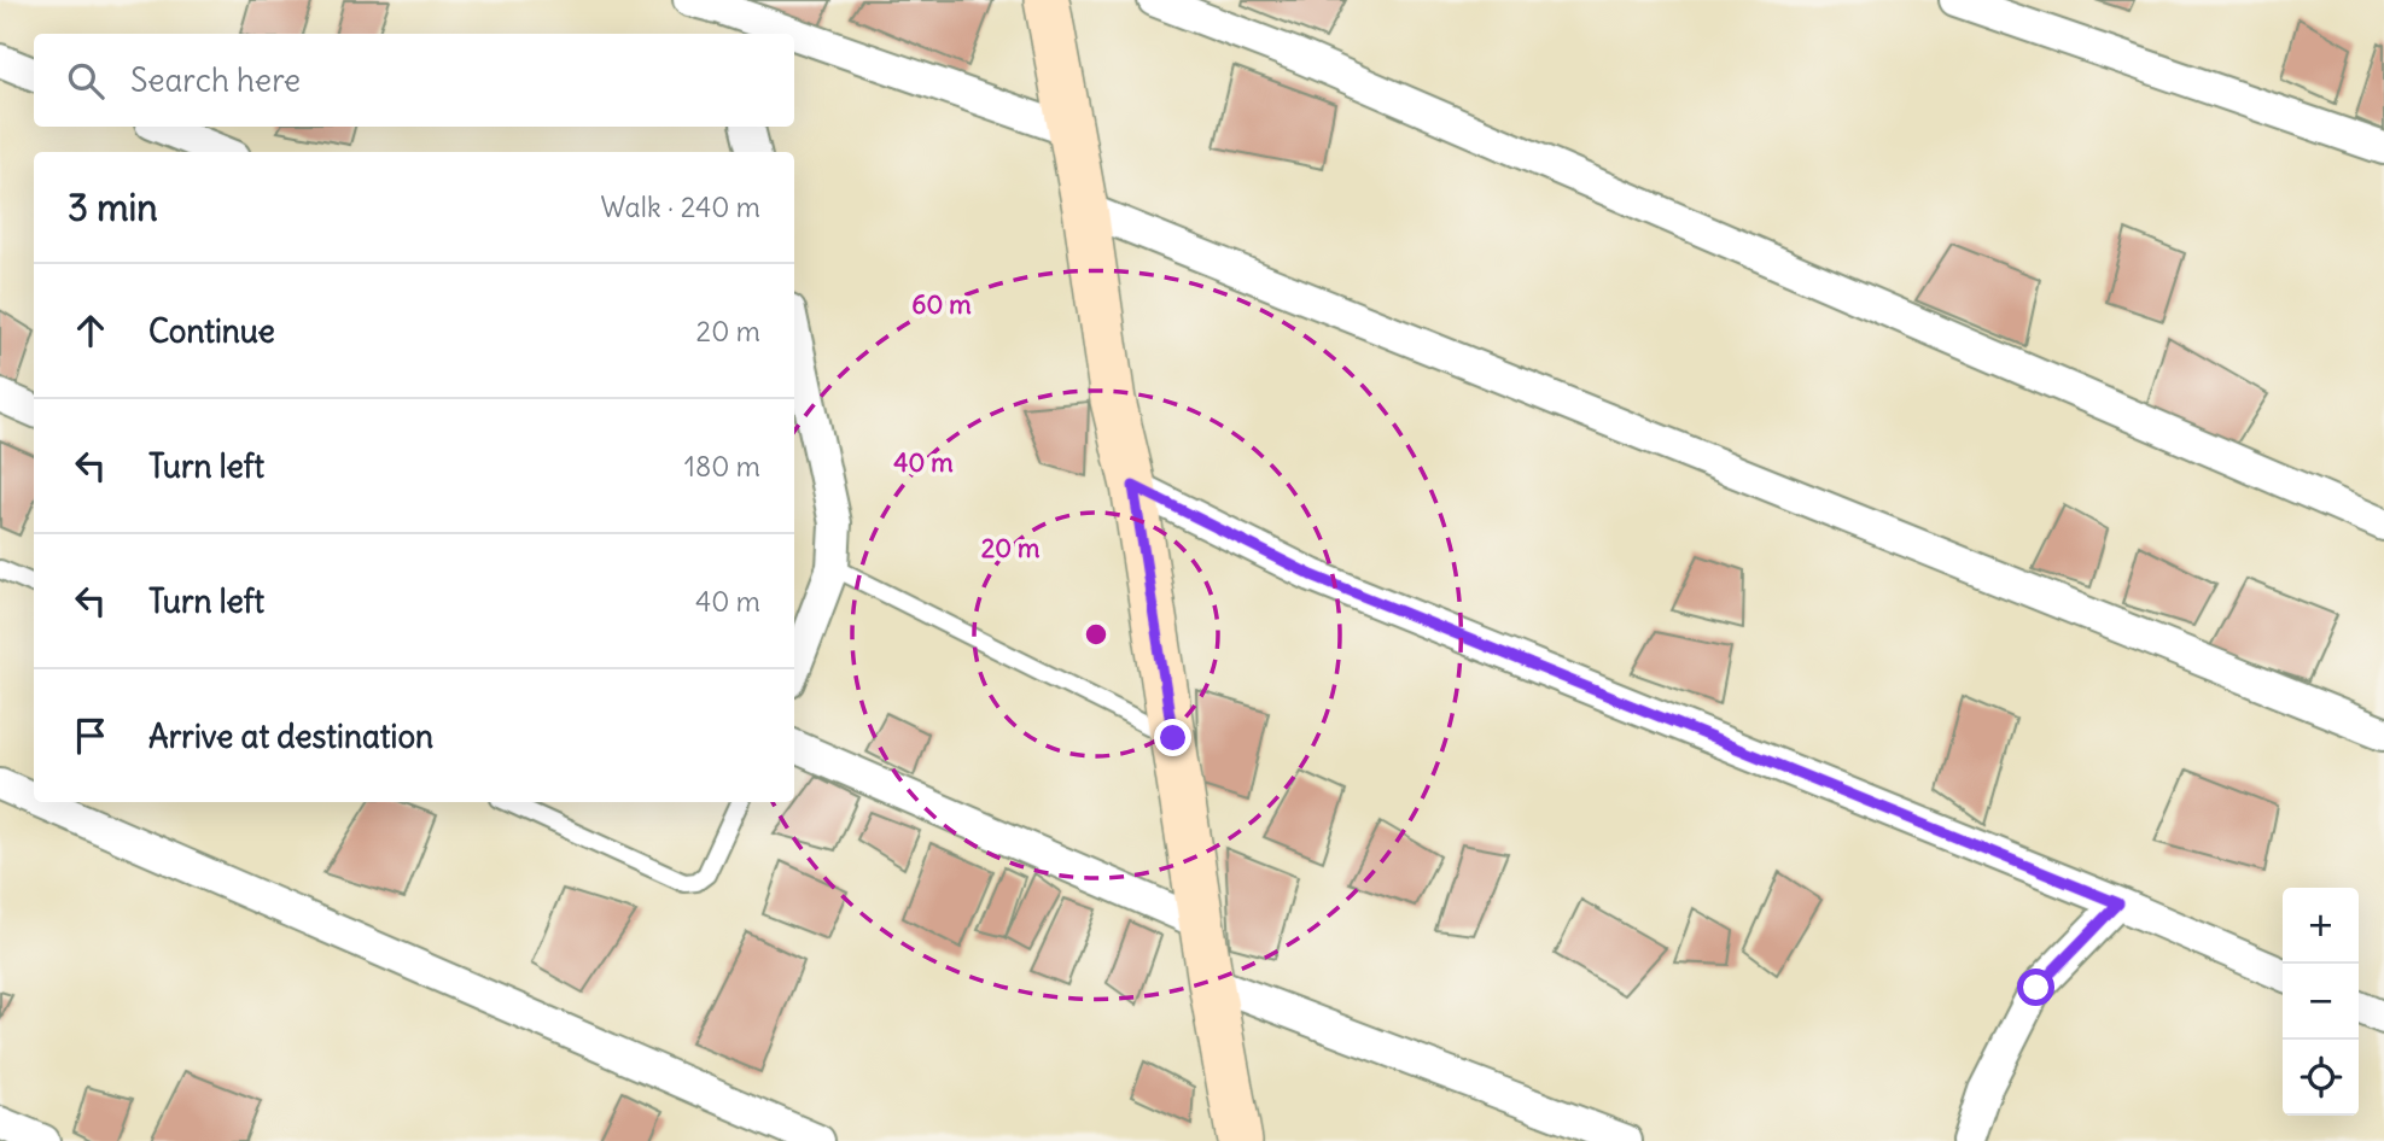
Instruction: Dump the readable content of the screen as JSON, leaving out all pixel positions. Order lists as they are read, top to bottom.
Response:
{
  "page": {
    "search": "Search here",
    "heading": ["3 min", "Walk · 240 m"],
    "list": [
      ["Continue", "20 m"],
      ["Turn left", "180 m"],
      ["Turn left", "40 m"],
      "Arrive at destination"
    ],
    "map_buttons": ["+", "−"]
  },
  "rings": ["60 m", "40 m", "20 m"]
}
